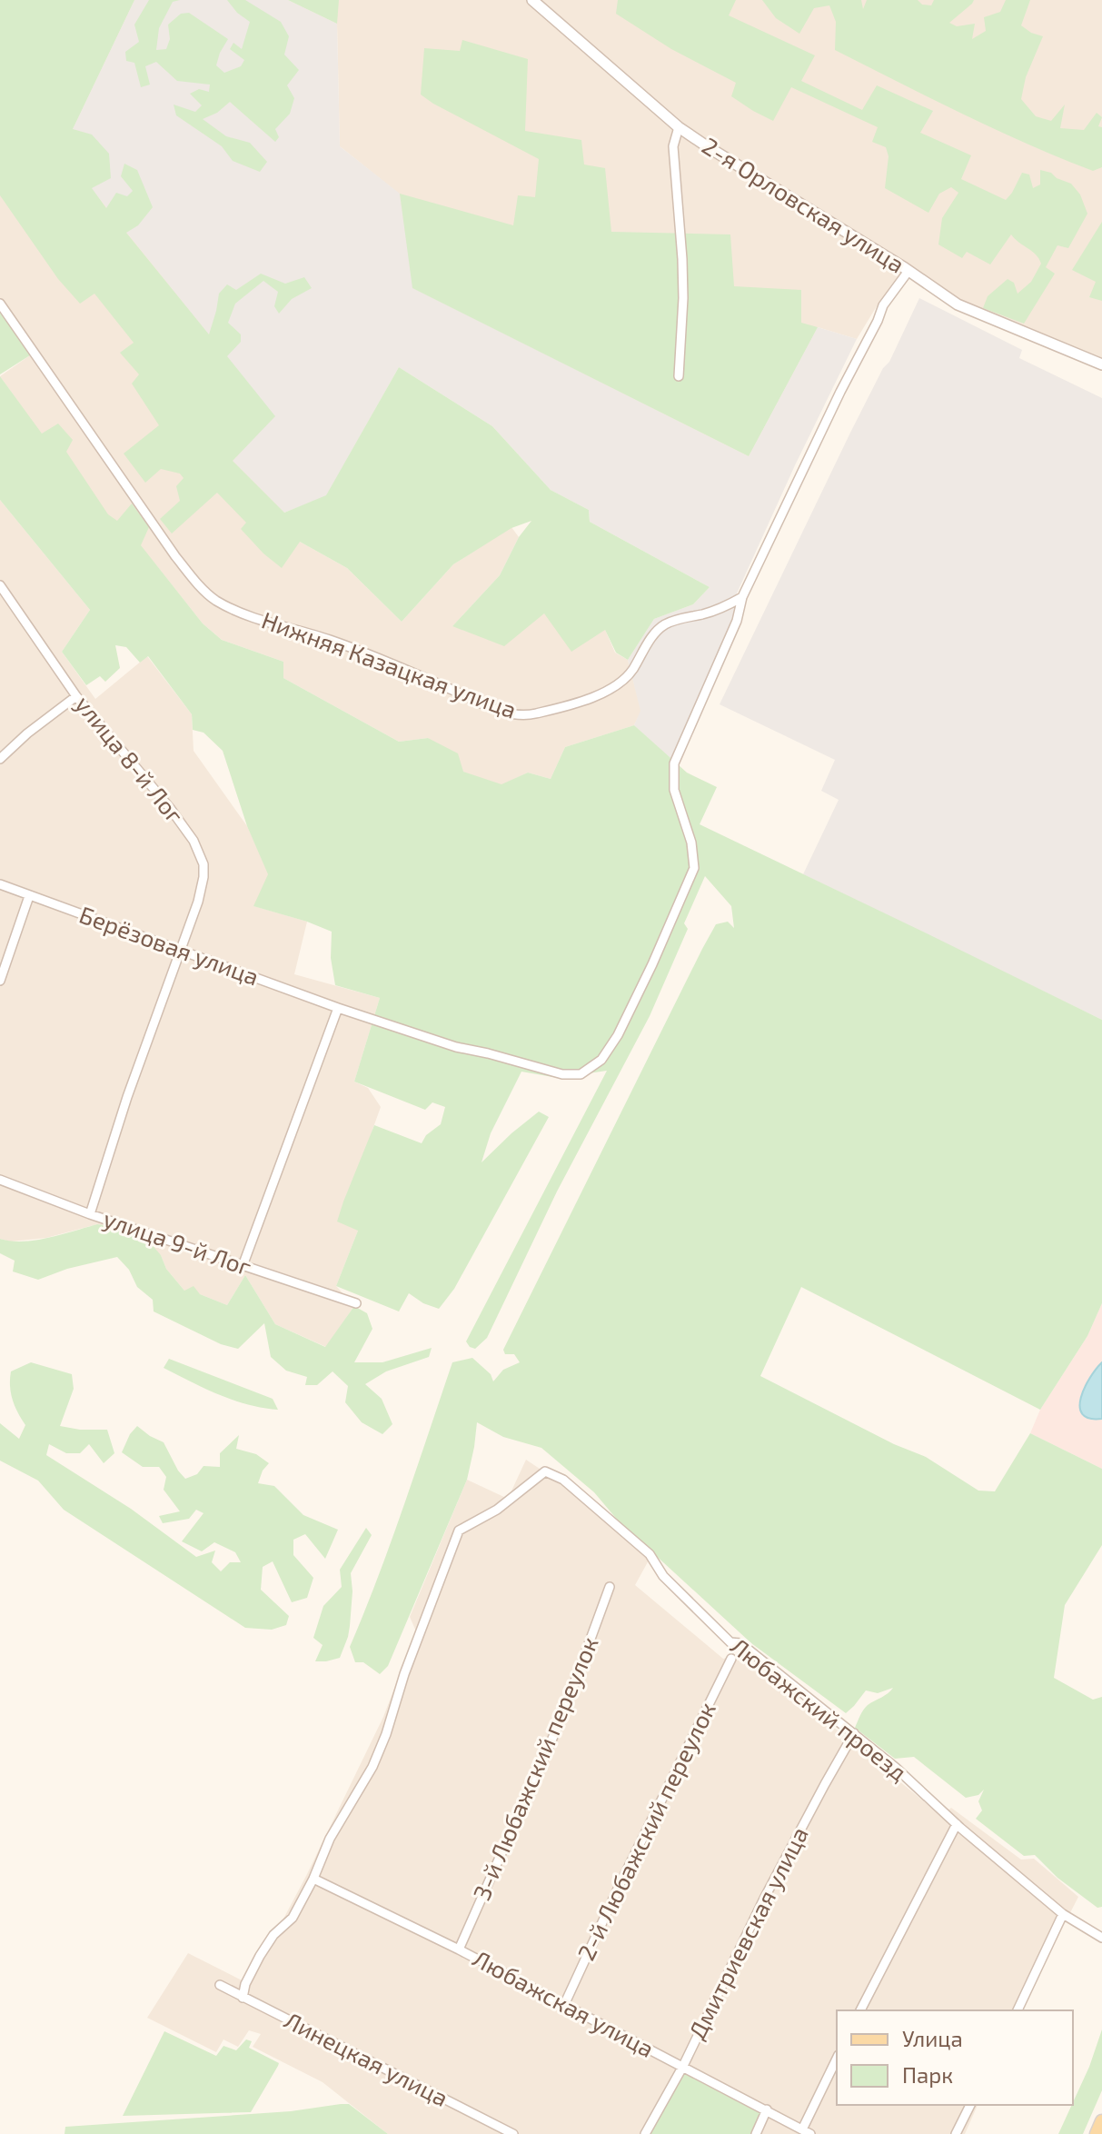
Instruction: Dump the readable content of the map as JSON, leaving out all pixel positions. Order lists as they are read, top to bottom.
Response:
{
  "streets": {
    "street": [
      "2-я Орловская улица",
      "Нижняя Казацкая улица",
      "улица 8-й Лог",
      "Берёзовая улица",
      "улица 9-й Лог",
      "Любажский проезд",
      "3-й Любажский переулок",
      "2-й Любажский переулок",
      "Дмитриевская улица",
      "Любажская улица",
      "Линецкая улица"
    ]
  },
  "crossings": [
    ["Нижняя Казацкая улица", "Берёзовая улица"],
    ["улица 8-й Лог", "Берёзовая улица"],
    ["улица 8-й Лог", "улица 9-й Лог"],
    ["Любажский проезд", "Дмитриевская улица"],
    ["Любажский проезд", "Любажская улица"],
    ["3-й Любажский переулок", "Любажская улица"],
    ["2-й Любажский переулок", "Любажская улица"],
    ["Дмитриевская улица", "Любажская улица"]
  ],
  "legend": ["Улица", "Парк"]
}
